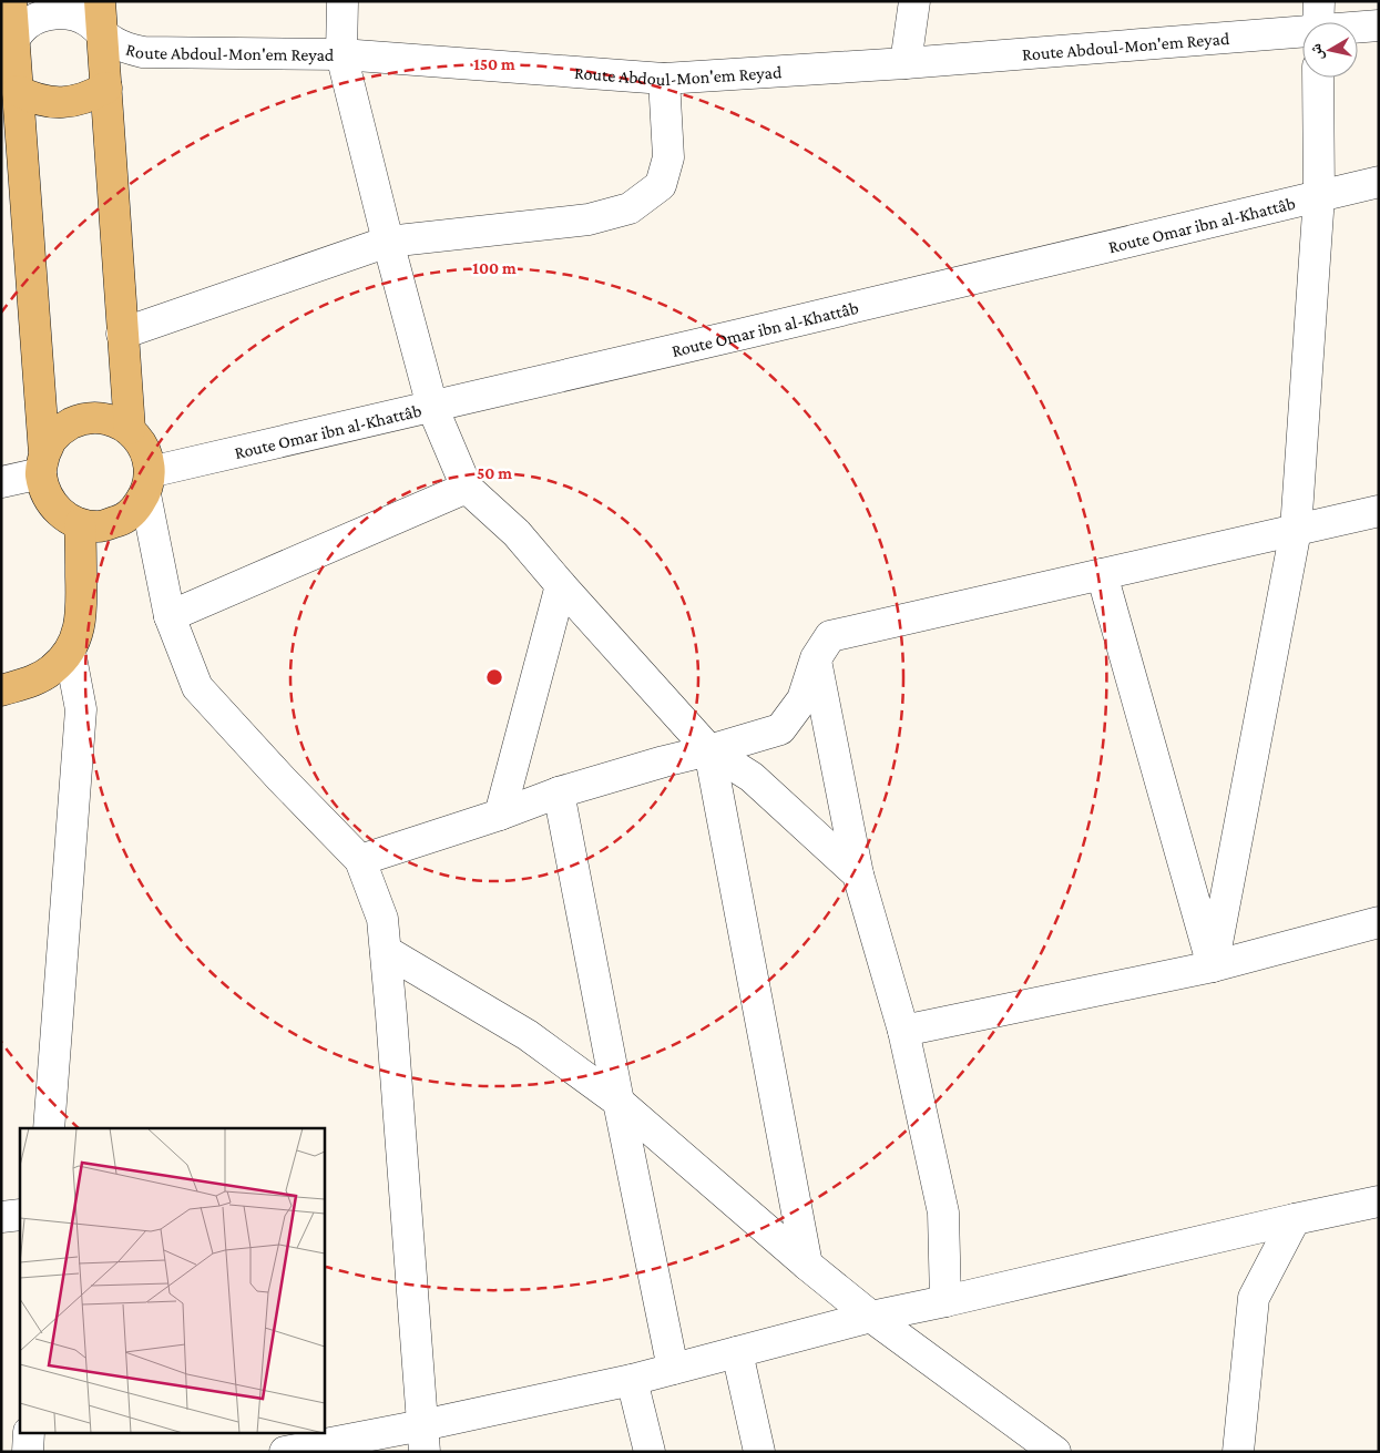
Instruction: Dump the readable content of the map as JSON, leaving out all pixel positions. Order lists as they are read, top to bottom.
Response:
{
  "streets": {
    "street": ["Route Abdoul-Mon'em Reyad", "Route Omar ibn al-Khattâb"]
  },
  "north": "left",
  "rings": ["150 m", "100 m", "50 m"]
}
